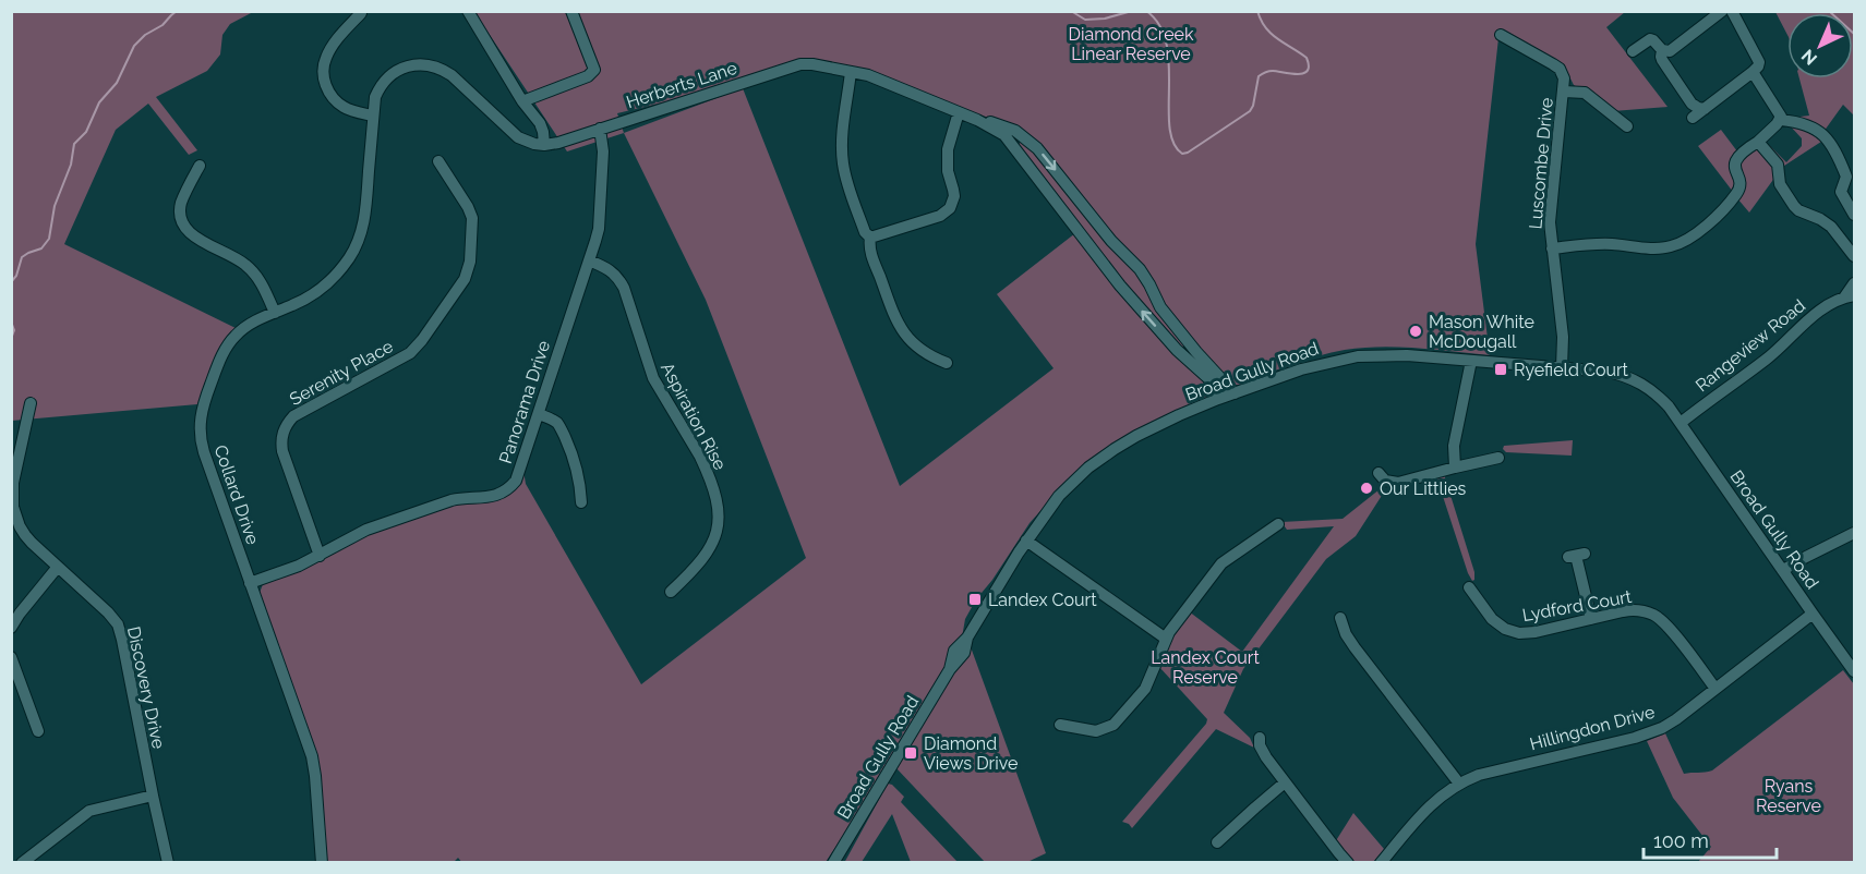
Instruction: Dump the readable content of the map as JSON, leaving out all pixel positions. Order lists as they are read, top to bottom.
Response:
{
  "streets": {
    "street": [
      "Herberts Lane",
      "Luscombe Drive",
      "Rangeview Road",
      "Broad Gully Road",
      "Serenity Place",
      "Panorama Drive",
      "Aspiration Rise",
      "Collard Drive",
      "Lydford Court",
      "Discovery Drive",
      "Hillingdon Drive"
    ]
  },
  "crossings": [
    ["Herberts Lane", "Broad Gully Road"],
    ["Herberts Lane", "Panorama Drive"],
    ["Herberts Lane", "Collard Drive"],
    ["Luscombe Drive", "Broad Gully Road"],
    ["Rangeview Road", "Broad Gully Road"],
    ["Broad Gully Road", "Hillingdon Drive"],
    ["Serenity Place", "Panorama Drive"],
    ["Panorama Drive", "Aspiration Rise"],
    ["Panorama Drive", "Collard Drive"],
    ["Lydford Court", "Hillingdon Drive"]
  ],
  "parks": ["Diamond Creek Linear Reserve", "Landex Court Reserve", "Ryans Reserve"],
  "places": {
    "other": ["Mason White McDougall", "Our Littlies"],
    "transit": ["Ryefield Court", "Landex Court", "Diamond Views Drive"]
  },
  "scale_bar": "100 m",
  "north": "bottom left"
}
